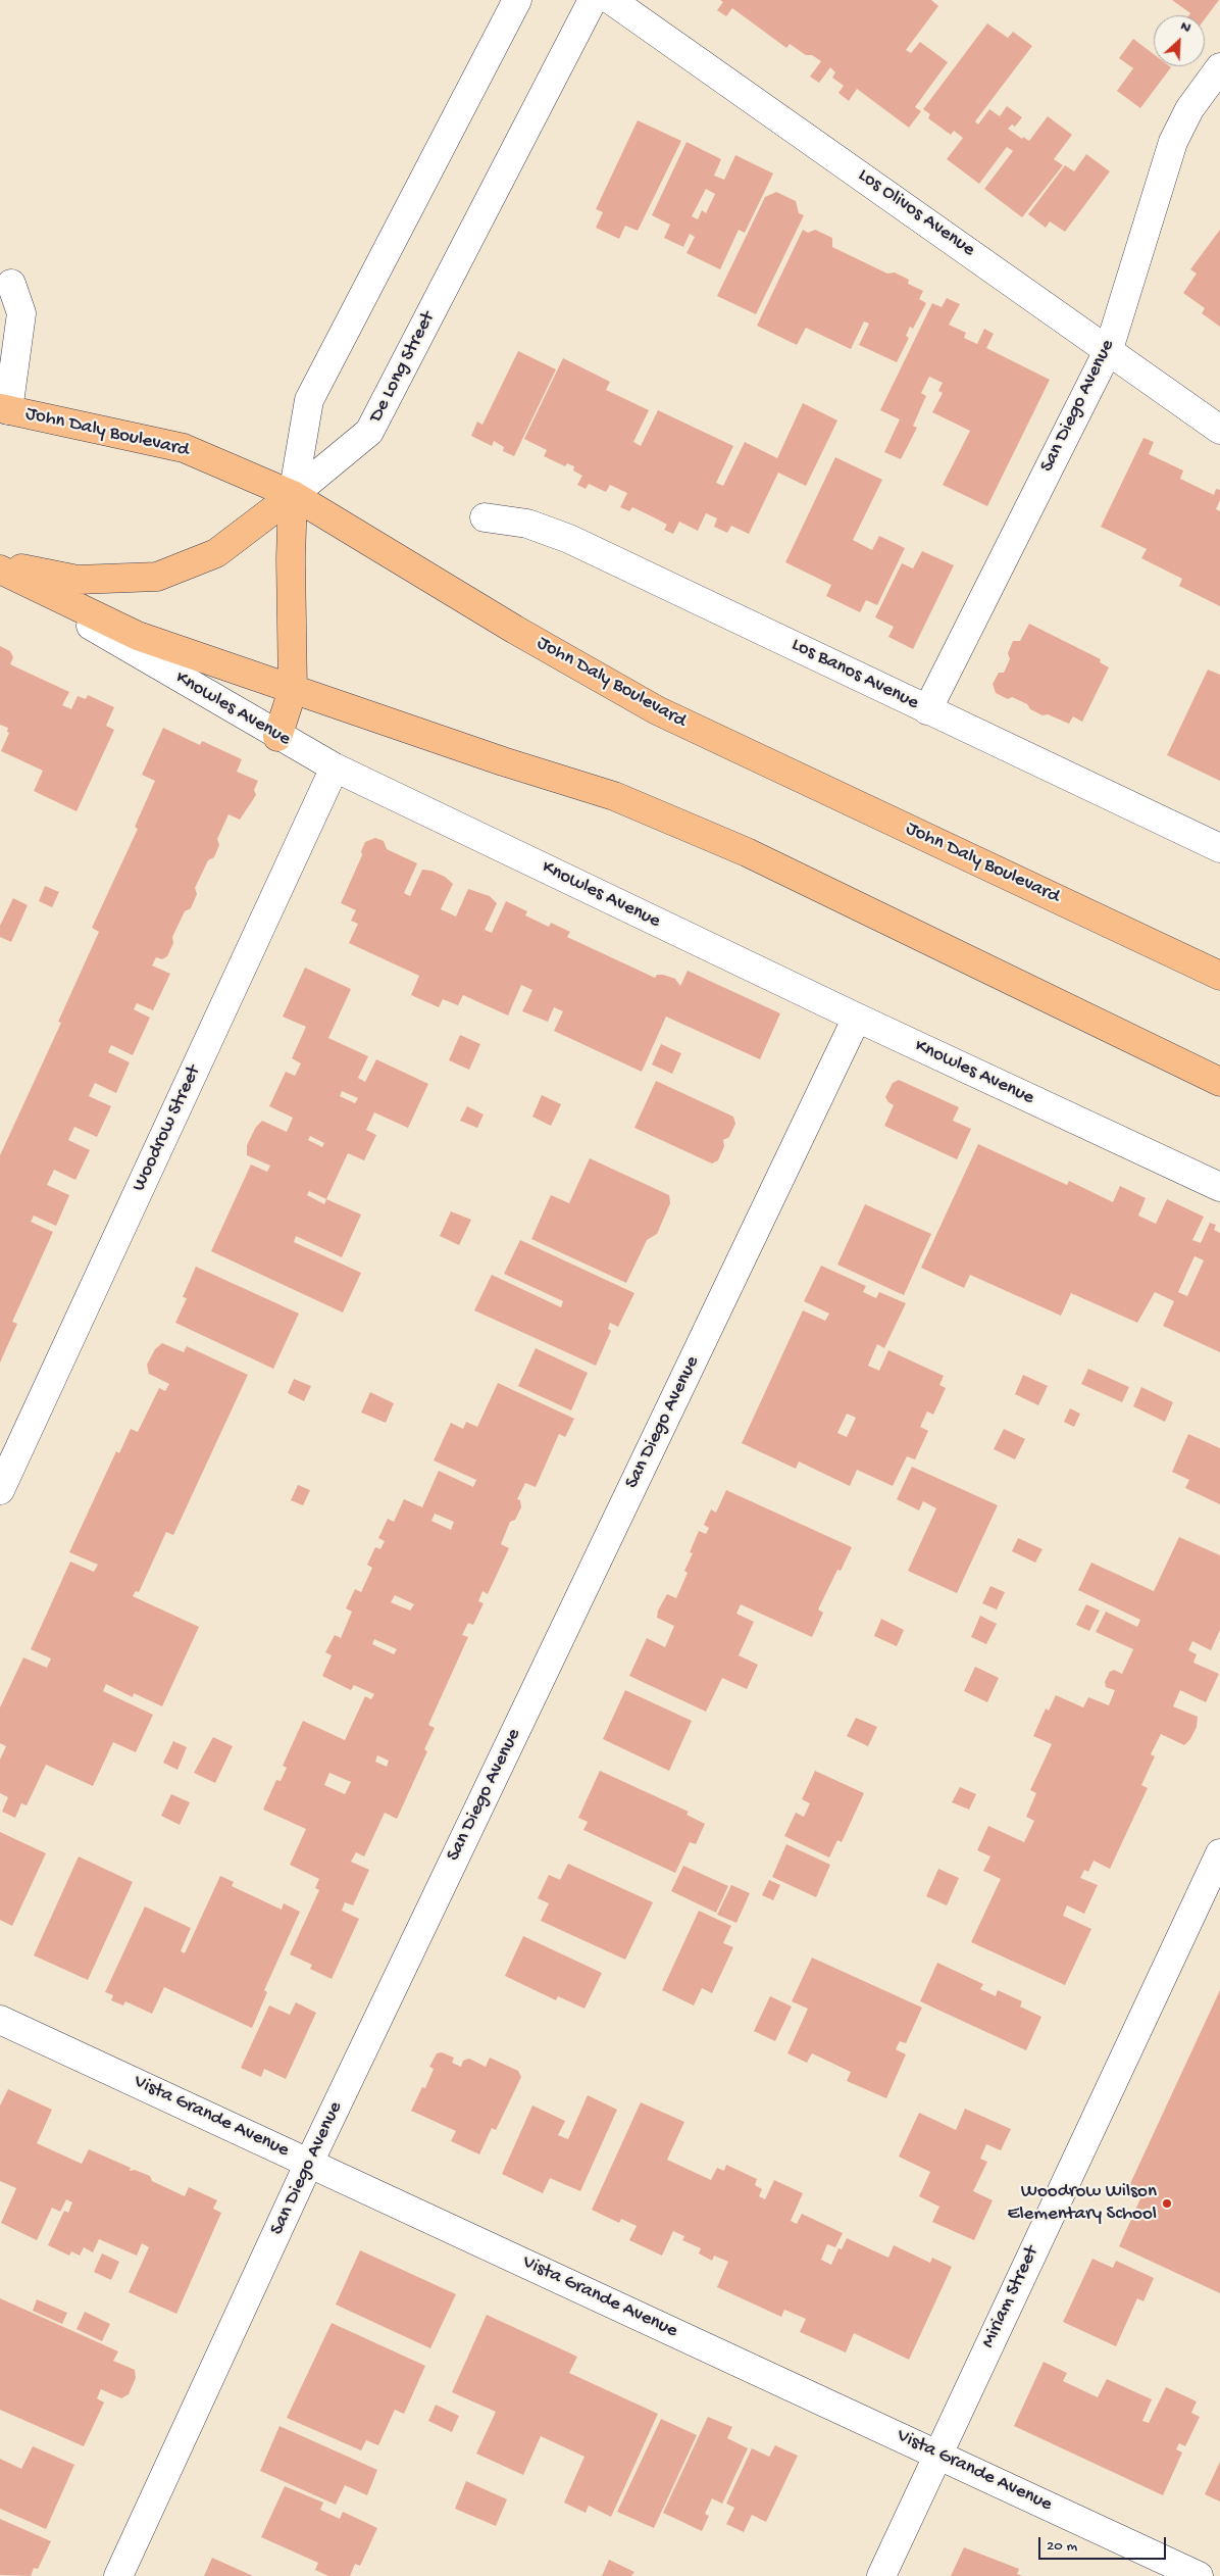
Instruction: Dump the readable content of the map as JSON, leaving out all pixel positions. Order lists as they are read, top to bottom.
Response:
{
  "streets": {
    "main road": ["John Daly Boulevard"],
    "street": [
      "Los Olivos Avenue",
      "De Long Street",
      "San Diego Avenue",
      "Los Banos Avenue",
      "Knowles Avenue",
      "Woodrow Street",
      "Vista Grande Avenue",
      "Miriam Street"
    ]
  },
  "crossings": [
    ["Los Olivos Avenue", "San Diego Avenue"],
    ["De Long Street", "John Daly Boulevard"],
    ["San Diego Avenue", "Los Banos Avenue"],
    ["San Diego Avenue", "Knowles Avenue"],
    ["San Diego Avenue", "Vista Grande Avenue"],
    ["Knowles Avenue", "Woodrow Street"],
    ["Vista Grande Avenue", "Miriam Street"]
  ],
  "places": ["Woodrow Wilson Elementary School"],
  "scale_bar": "20 m",
  "north": "top right"
}
